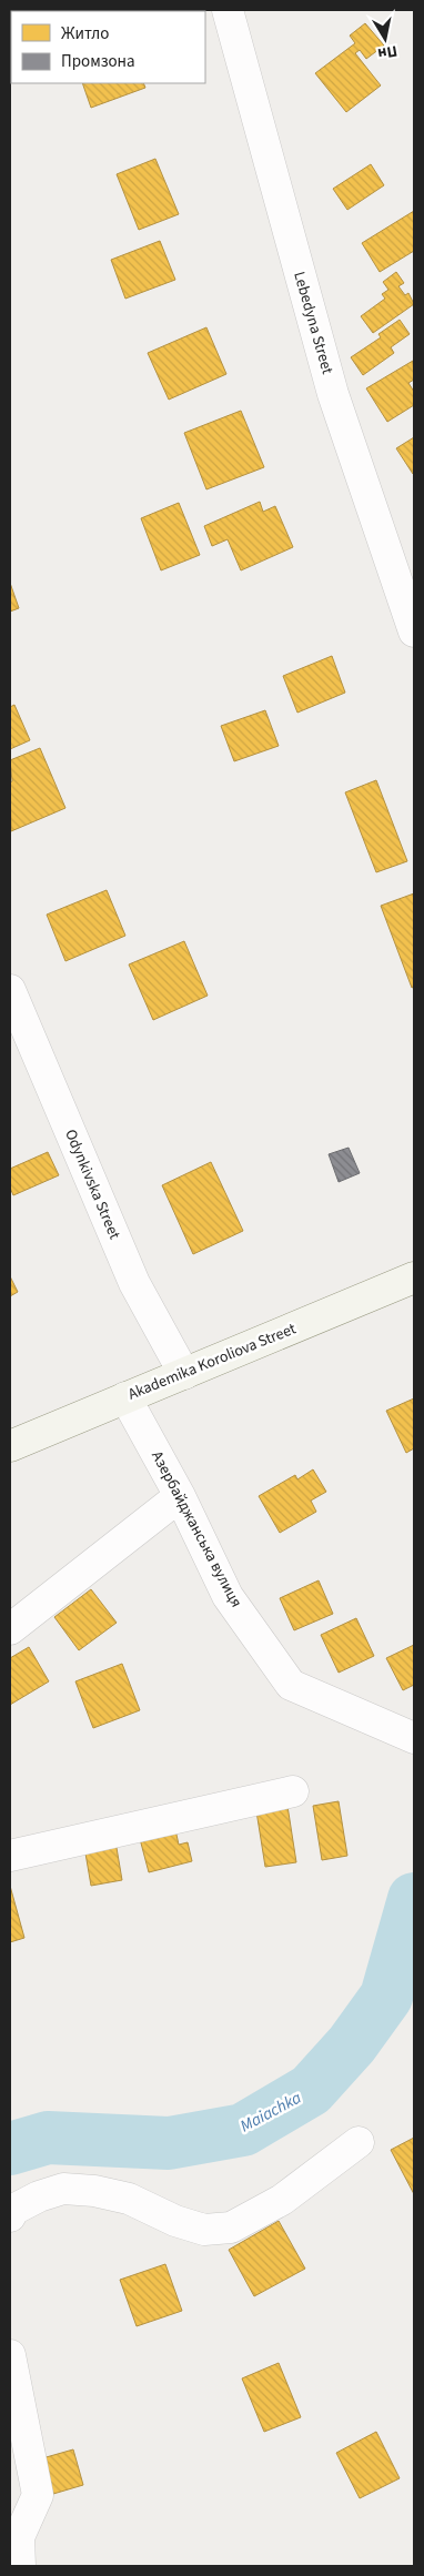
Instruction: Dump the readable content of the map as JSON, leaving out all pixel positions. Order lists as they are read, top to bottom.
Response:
{
  "streets": {
    "main road": ["Akademika Koroliova Street"],
    "street": ["Lebedyna Street", "Odynkivska Street", "Азербайджанська вулиця"]
  },
  "crossings": [
    ["Odynkivska Street", "Akademika Koroliova Street"],
    ["Akademika Koroliova Street", "Азербайджанська вулиця"]
  ],
  "water": ["Maiachka"],
  "legend": ["Житло", "Промзона"],
  "north": "bottom"
}
